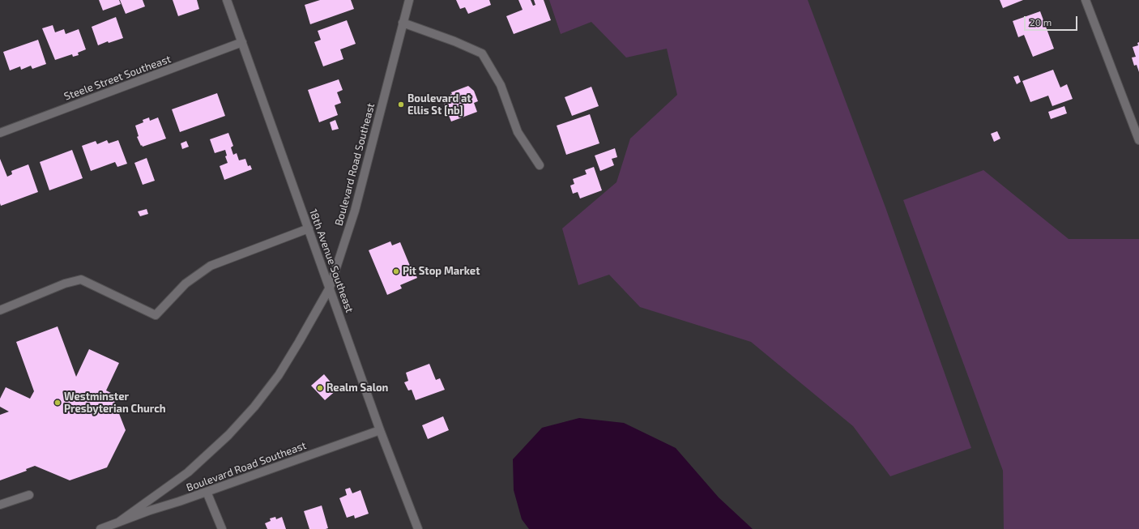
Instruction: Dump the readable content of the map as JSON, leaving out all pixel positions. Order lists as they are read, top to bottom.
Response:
{
  "streets": {
    "street": ["Steele Street Southeast", "Boulevard Road Southeast", "18th Avenue Southeast"]
  },
  "crossings": [
    ["Steele Street Southeast", "18th Avenue Southeast"],
    ["Boulevard Road Southeast", "18th Avenue Southeast"]
  ],
  "places": [
    "Boulevard at Ellis St [nb]",
    "Pit Stop Market",
    "Realm Salon",
    "Westminster Presbyterian Church"
  ],
  "scale_bar": "20 m"
}
